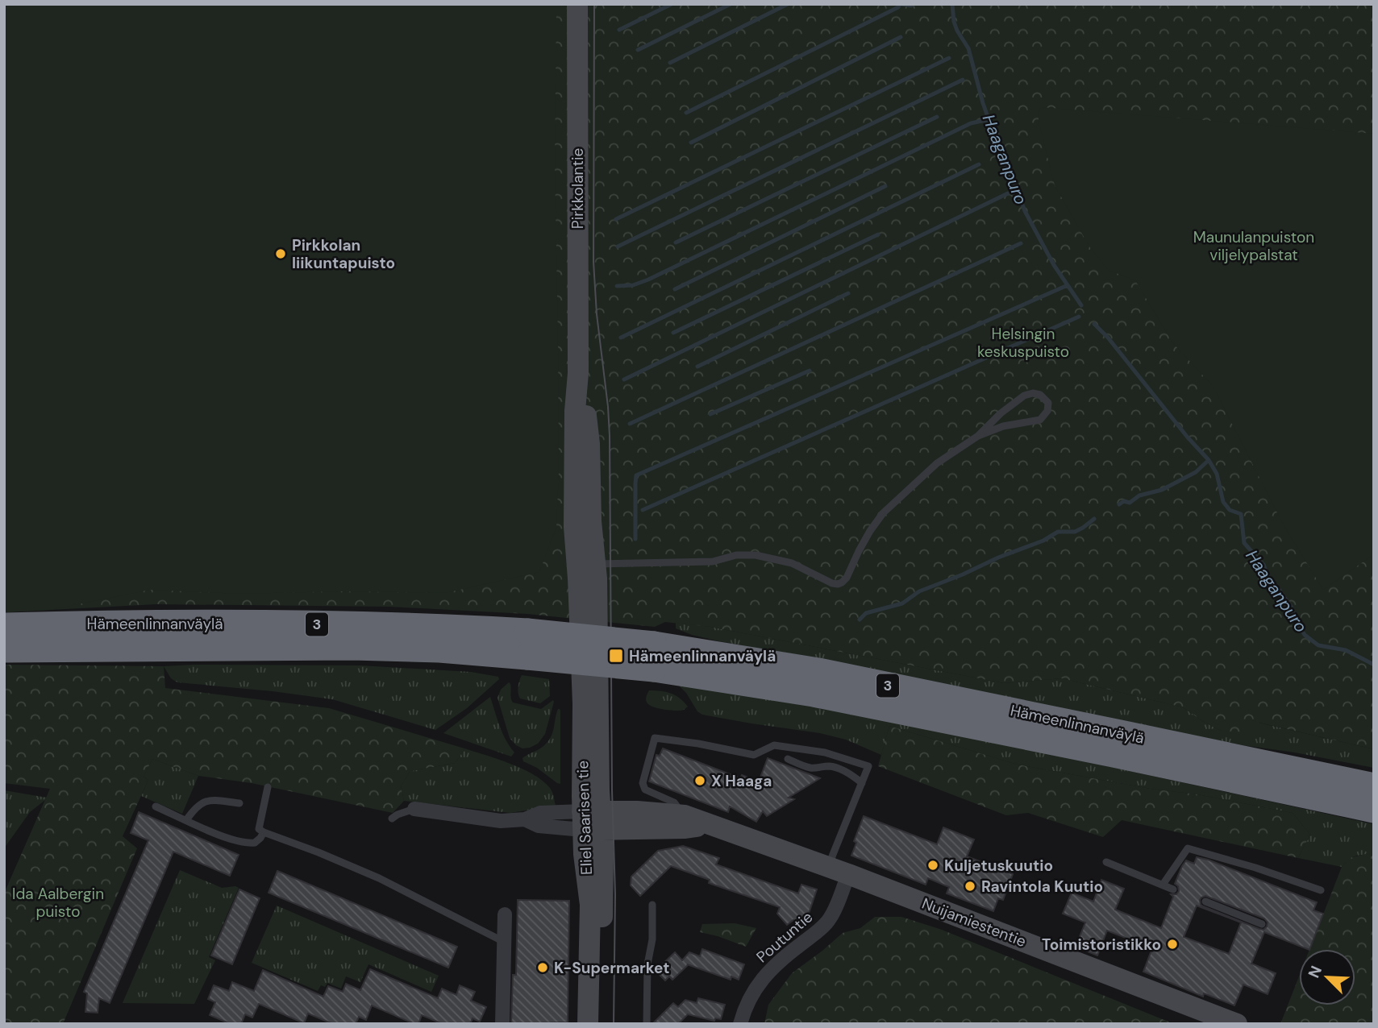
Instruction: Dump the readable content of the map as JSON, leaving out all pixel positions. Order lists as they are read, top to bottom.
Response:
{
  "streets": {
    "highway": ["Hämeenlinnanväylä", "3"],
    "main road": ["Pirkkolantie", "Eliel Saarisen tie", "Nuijamiestentie"],
    "street": ["Poutuntie"]
  },
  "crossings": [
    ["Pirkkolantie", "Eliel Saarisen tie"],
    ["Eliel Saarisen tie", "Nuijamiestentie"],
    ["Nuijamiestentie", "Poutuntie"]
  ],
  "water": ["Haaganpuro"],
  "parks": ["Maunulanpuiston viljelypalstat", "Helsingin keskuspuisto", "Ida Aalbergin puisto"],
  "places": {
    "other": [
      "Pirkkolan liikuntapuisto",
      "X Haaga",
      "Kuljetuskuutio",
      "Ravintola Kuutio",
      "Toimistoristikko",
      "K-Supermarket"
    ],
    "transit": ["Hämeenlinnanväylä"]
  },
  "north": "top left"
}
